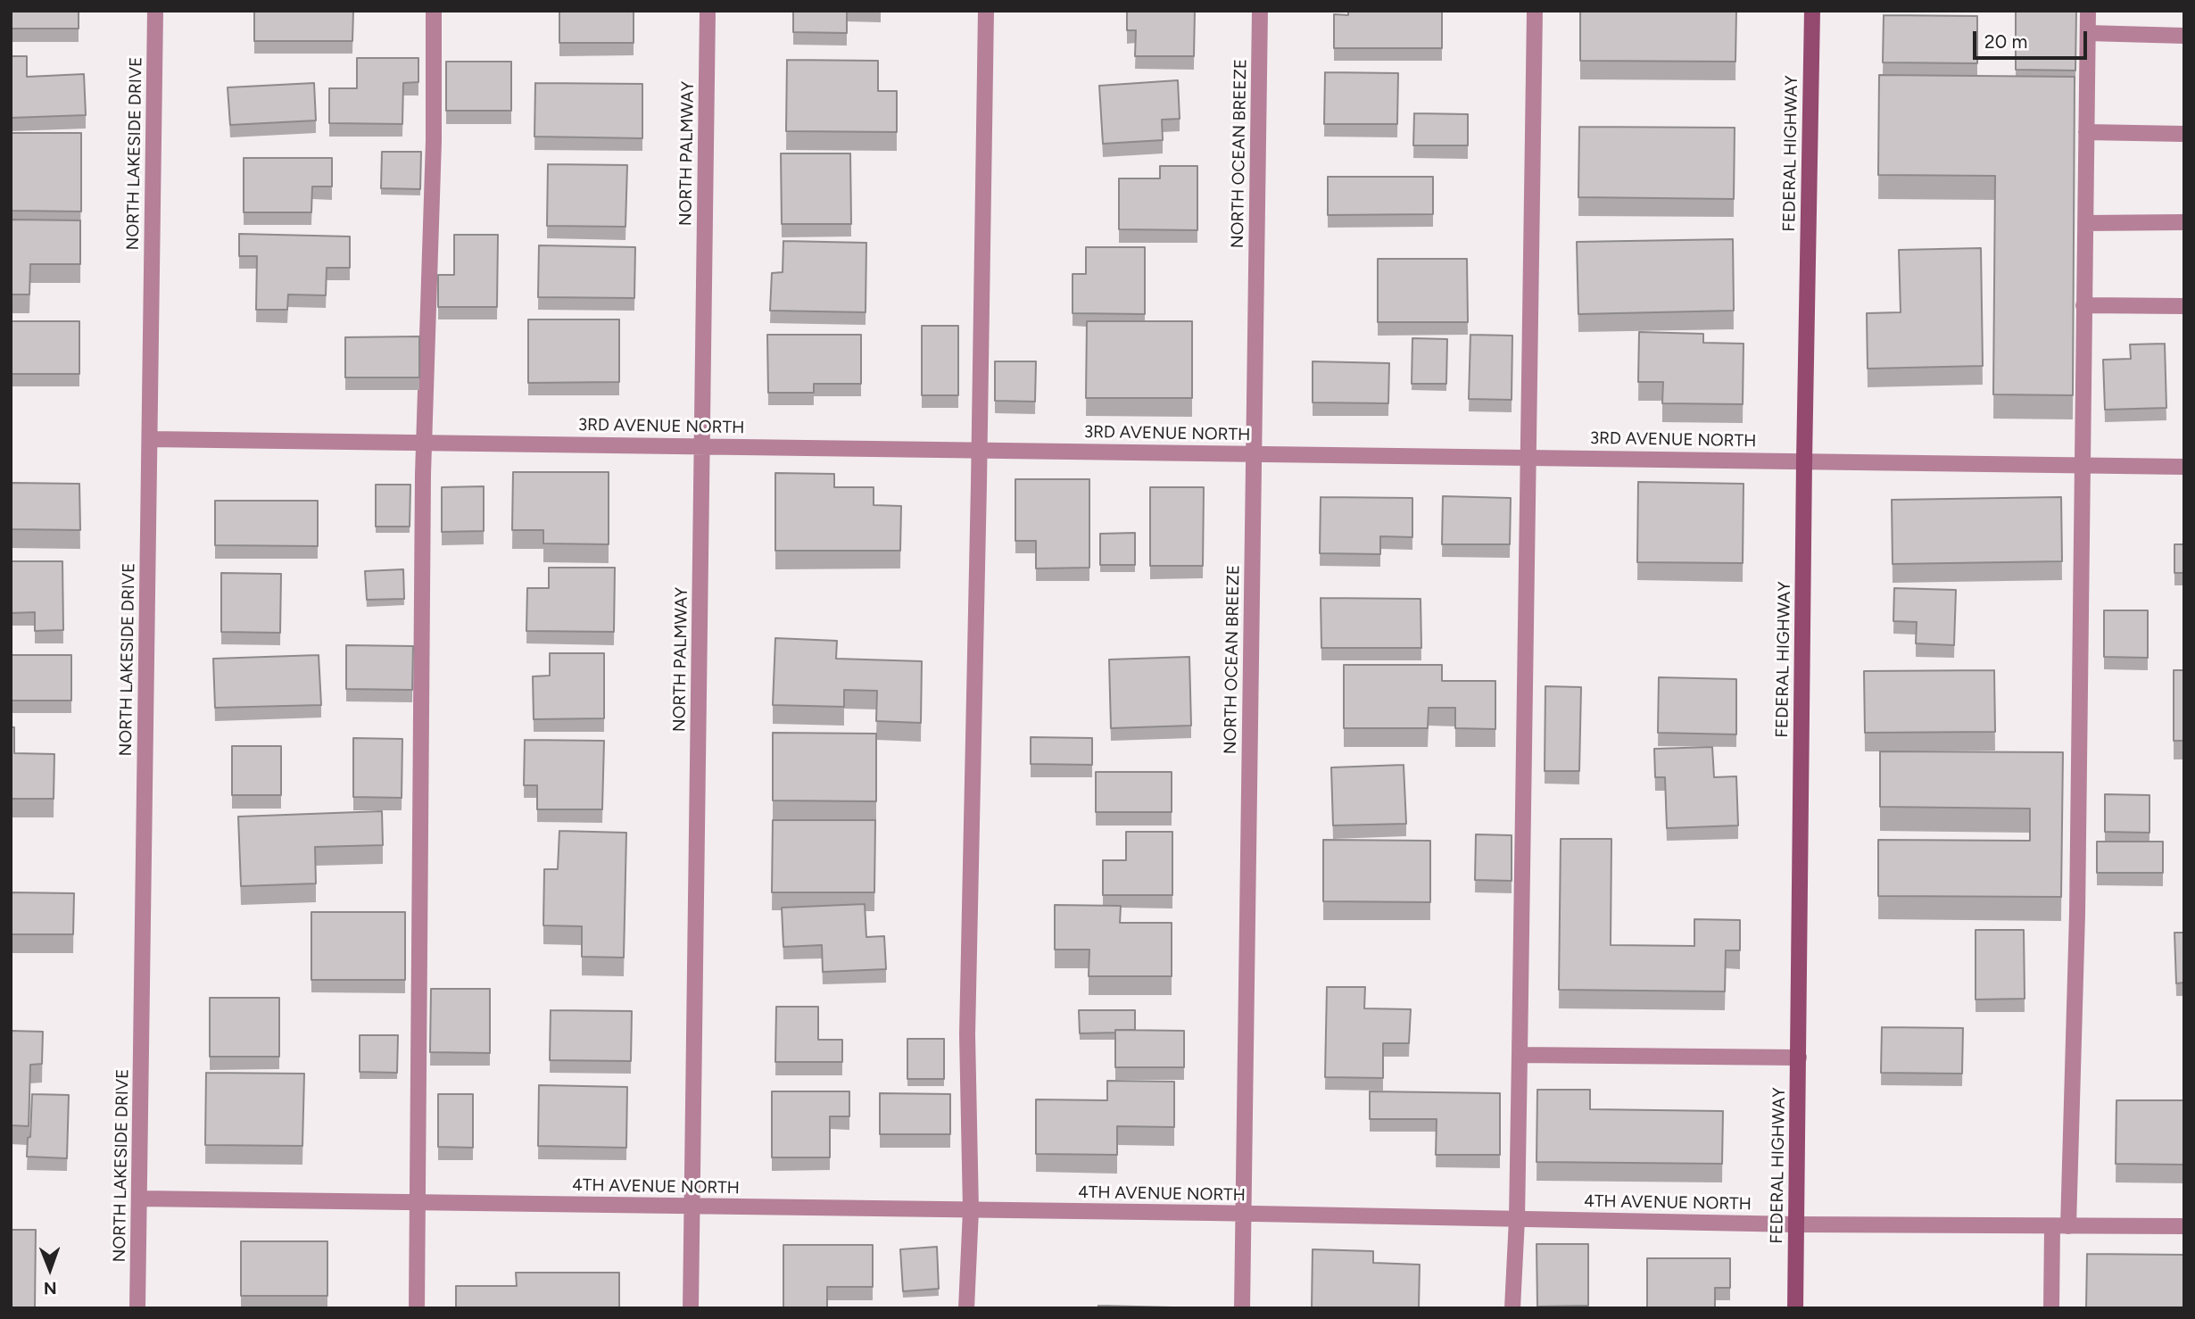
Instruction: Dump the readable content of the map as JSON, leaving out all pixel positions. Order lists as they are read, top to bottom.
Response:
{
  "streets": {
    "main road": ["FEDERAL HIGHWAY"],
    "street": [
      "NORTH LAKESIDE DRIVE",
      "NORTH PALMWAY",
      "NORTH OCEAN BREEZE",
      "3RD AVENUE NORTH",
      "4TH AVENUE NORTH"
    ]
  },
  "crossings": [
    ["NORTH LAKESIDE DRIVE", "3RD AVENUE NORTH"],
    ["NORTH LAKESIDE DRIVE", "4TH AVENUE NORTH"],
    ["NORTH PALMWAY", "3RD AVENUE NORTH"],
    ["NORTH PALMWAY", "4TH AVENUE NORTH"],
    ["NORTH OCEAN BREEZE", "3RD AVENUE NORTH"],
    ["NORTH OCEAN BREEZE", "4TH AVENUE NORTH"],
    ["FEDERAL HIGHWAY", "3RD AVENUE NORTH"],
    ["FEDERAL HIGHWAY", "4TH AVENUE NORTH"]
  ],
  "scale_bar": "20 m",
  "north": "bottom"
}
